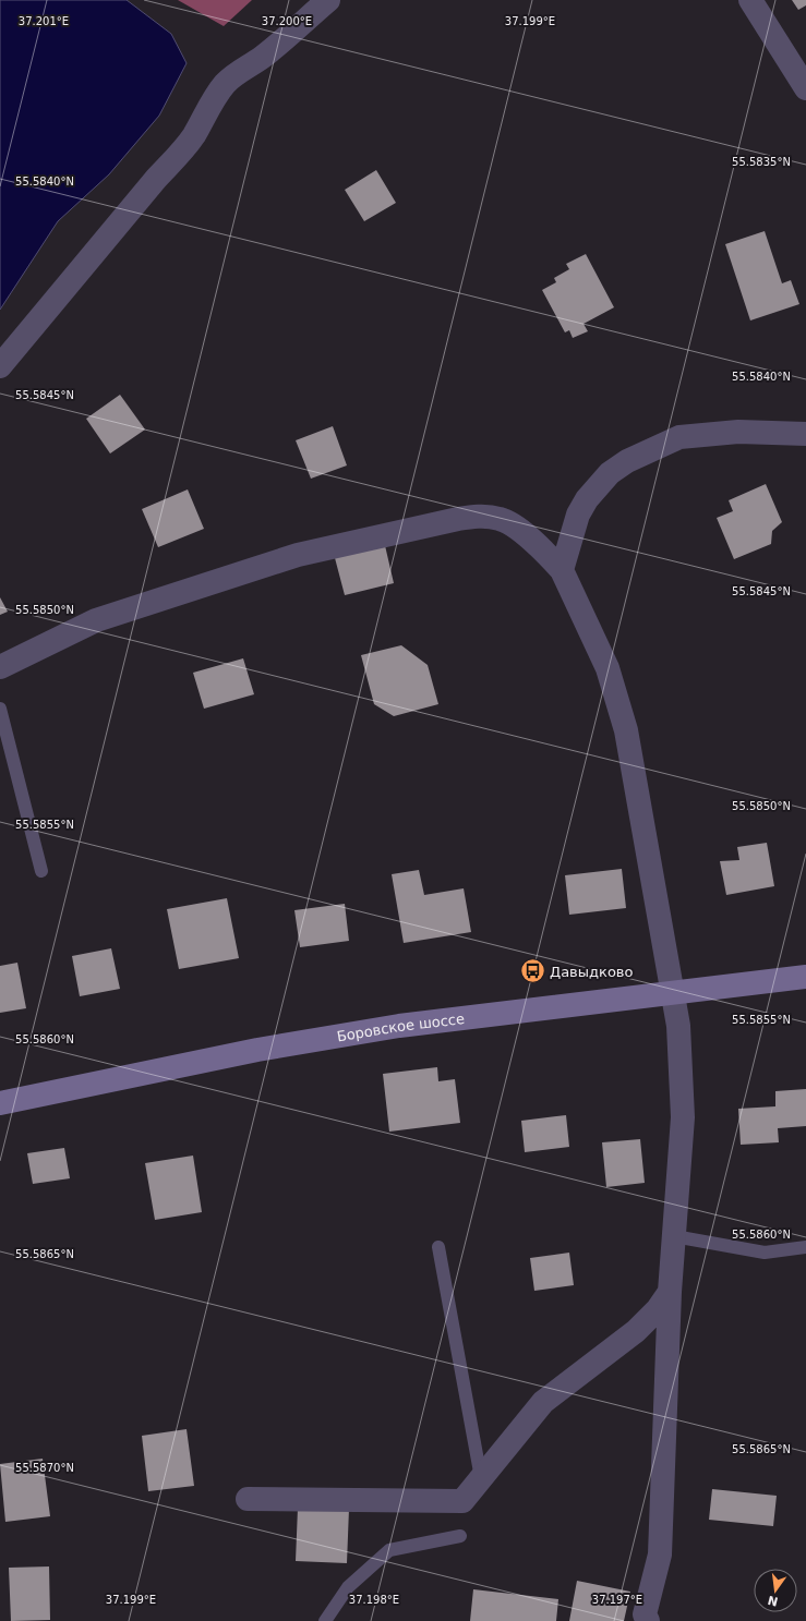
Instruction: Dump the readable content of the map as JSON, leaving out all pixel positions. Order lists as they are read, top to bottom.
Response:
{
  "streets": {
    "main road": ["Боровское шоссе"]
  },
  "places": {
    "bus stop": ["Давыдково"]
  },
  "north": "bottom",
  "coordinates": [
    "37.201°E",
    "37.200°E",
    "37.199°E",
    "55.5835°N",
    "55.5840°N",
    "55.5845°N",
    "55.5850°N",
    "55.5855°N",
    "55.5860°N",
    "55.5865°N",
    "55.5870°N",
    "37.198°E",
    "37.197°E"
  ]
}
